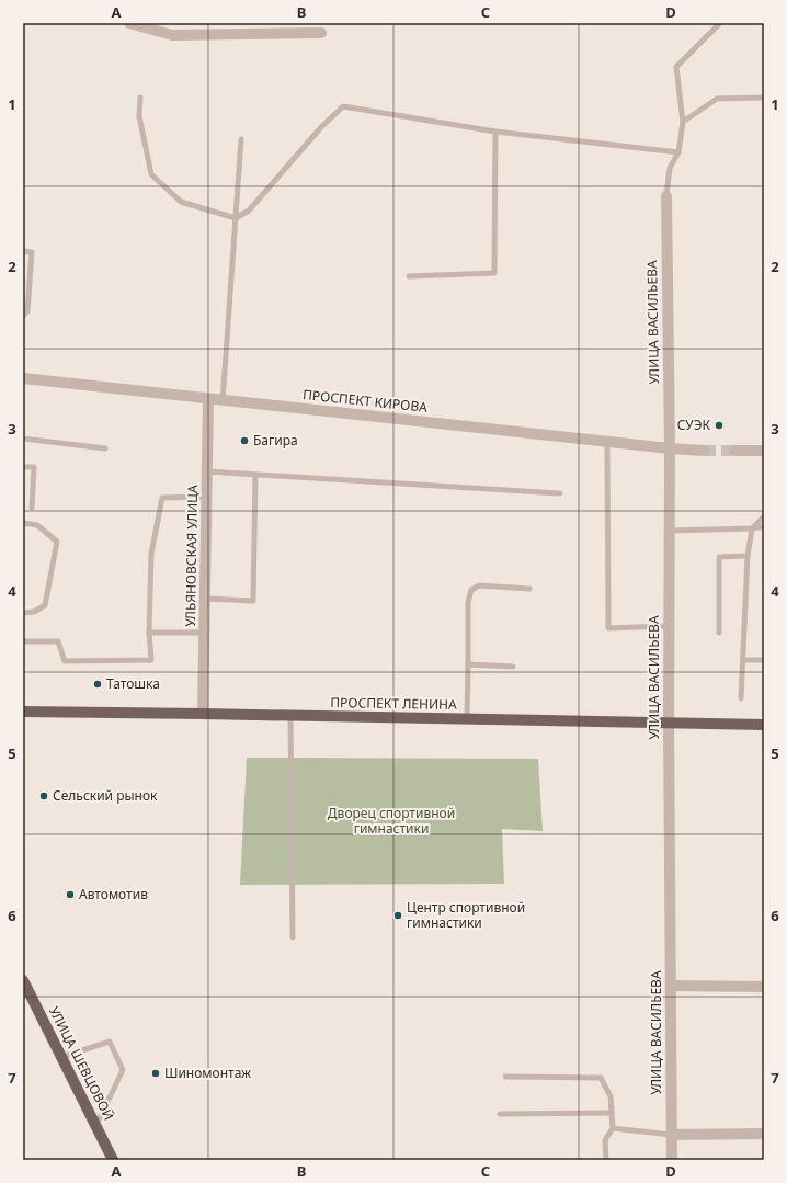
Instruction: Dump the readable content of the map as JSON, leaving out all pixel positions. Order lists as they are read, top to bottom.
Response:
{
  "streets": {
    "main road": ["ПРОСПЕКТ ЛЕНИНА", "УЛИЦА ШЕВЦОВОЙ"],
    "street": ["УЛИЦА ВАСИЛЬЕВА", "ПРОСПЕКТ КИРОВА", "УЛЬЯНОВСКАЯ УЛИЦА"]
  },
  "crossings": [
    ["УЛИЦА ВАСИЛЬЕВА", "ПРОСПЕКТ КИРОВА"],
    ["УЛИЦА ВАСИЛЬЕВА", "ПРОСПЕКТ ЛЕНИНА"],
    ["ПРОСПЕКТ КИРОВА", "УЛЬЯНОВСКАЯ УЛИЦА"],
    ["УЛЬЯНОВСКАЯ УЛИЦА", "ПРОСПЕКТ ЛЕНИНА"]
  ],
  "parks": ["Дворец спортивной гимнастики"],
  "places": [
    "СУЭК",
    "Багира",
    "Татошка",
    "Сельский рынок",
    "Автомотив",
    "Центр спортивной гимнастики",
    "Шиномонтаж"
  ],
  "grid": {
    "columns": [
      "A",
      "B",
      "C",
      "D"
    ],
    "rows": [
      "1",
      "2",
      "3",
      "4",
      "5",
      "6",
      "7"
    ]
  }
}
